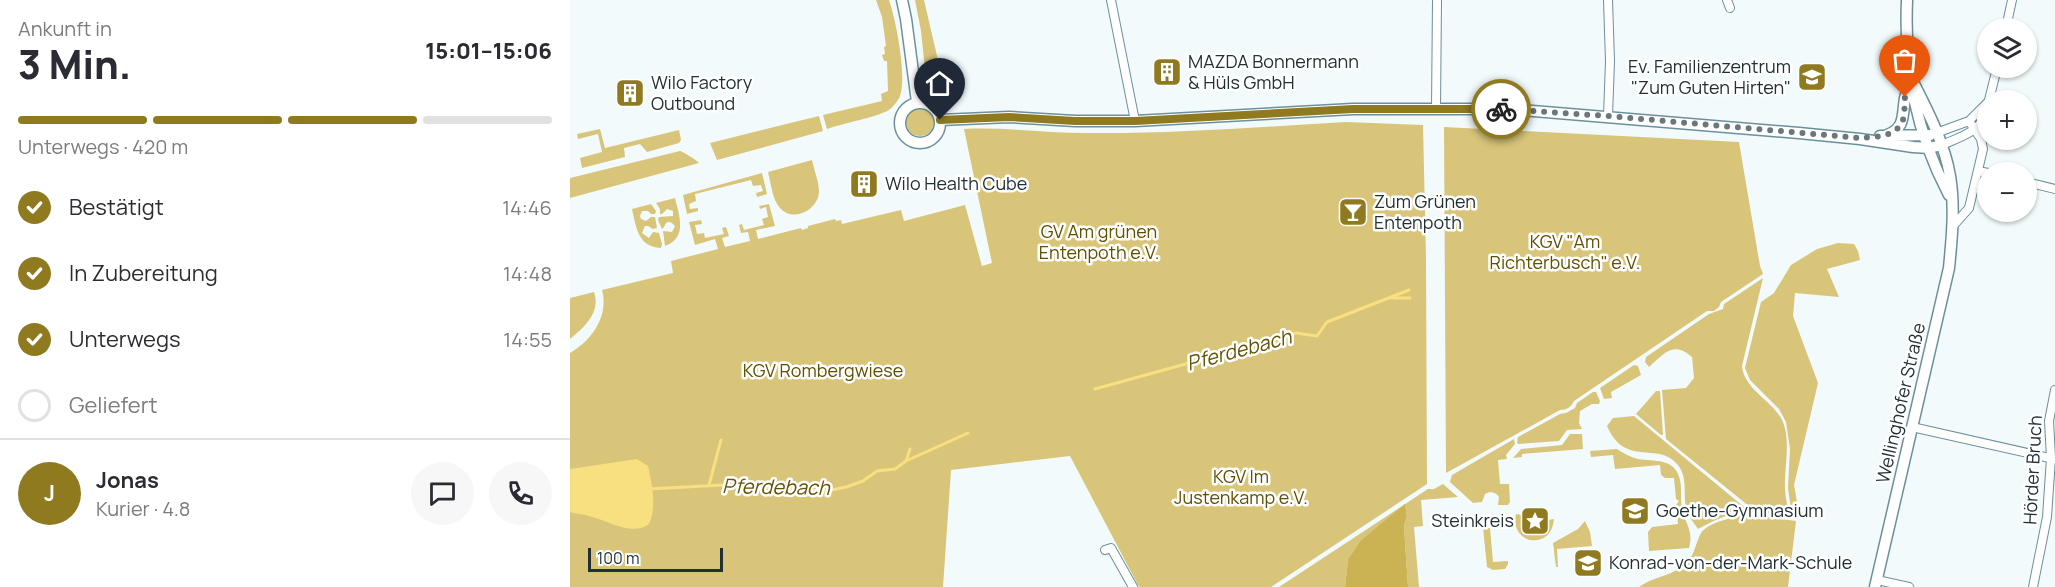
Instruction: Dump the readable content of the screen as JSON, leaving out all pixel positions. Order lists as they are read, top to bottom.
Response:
{
  "streets": {
    "main road": ["Wellinghofer Straße"],
    "street": ["Hörder Bruch"]
  },
  "water": ["Pferdebach"],
  "parks": [
    "GV Am grünen Entenpoth e.V.",
    "KGV \"Am Richterbusch\" e.V.",
    "KGV Rombergwiese",
    "KGV Im Justenkamp e.V."
  ],
  "places": {
    "building": ["MAZDA Bonnermann & Hüls GmbH", "Wilo Factory Outbound", "Wilo Health Cube"],
    "school or university": ["Ev. Familienzentrum \"Zum Guten Hirten\"", "Goethe-Gymnasium", "Konrad-von-der-Mark-Schule"],
    "bar": ["Zum Grünen Entenpoth"],
    "place": ["Steinkreis"]
  },
  "scale_bar": "100 m",
  "page": {
    "heading": ["3 Min.", "Ankunft in", "15:01–15:06"],
    "panel": ["Jonas", "Kurier · 4.8"],
    "map_buttons": ["+", "−"],
    "bar": "Unterwegs · 420 m",
    "list": [
      ["Bestätigt", "14:46"],
      ["In Zubereitung", "14:48"],
      ["Unterwegs", "14:55"],
      "Geliefert"
    ],
    "round": "J",
    "scale": "100 m"
  }
}
